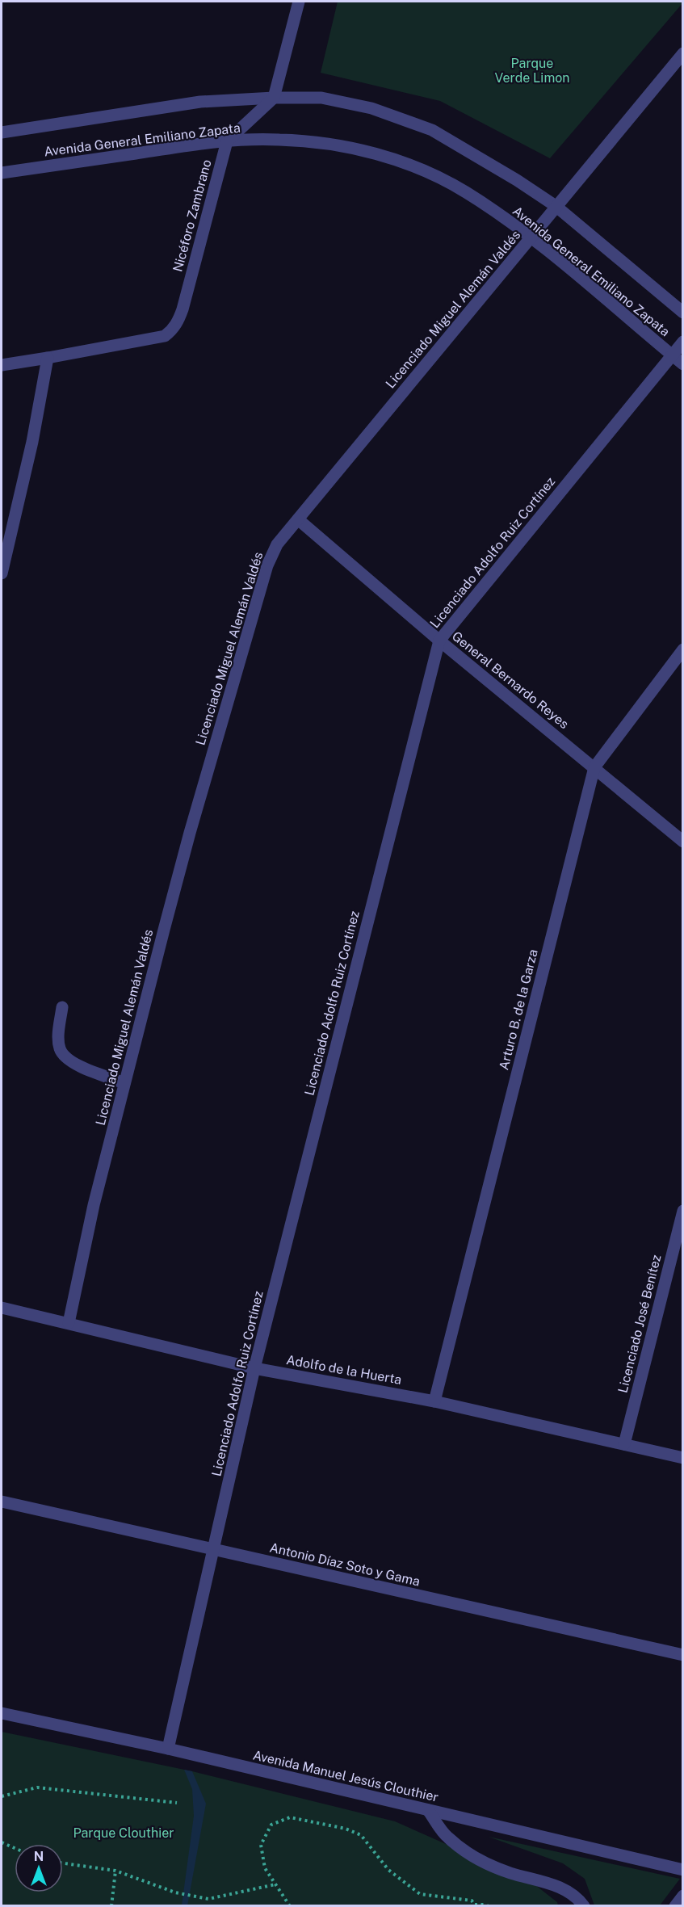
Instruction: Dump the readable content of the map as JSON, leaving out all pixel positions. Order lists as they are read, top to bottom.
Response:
{
  "streets": {
    "street": [
      "Avenida General Emiliano Zapata",
      "Nicéforo Zambrano",
      "Licenciado Miguel Alemán Valdés",
      "Licenciado Adolfo Ruiz Cortínez",
      "General Bernardo Reyes",
      "Arturo B. de la Garza",
      "Licenciado José Benítez",
      "Adolfo de la Huerta",
      "Antonio Díaz Soto y Gama",
      "Avenida Manuel Jesús Clouthier"
    ]
  },
  "crossings": [
    ["Avenida General Emiliano Zapata", "Nicéforo Zambrano"],
    ["Avenida General Emiliano Zapata", "Licenciado Miguel Alemán Valdés"],
    ["Avenida General Emiliano Zapata", "Licenciado Adolfo Ruiz Cortínez"],
    ["Licenciado Miguel Alemán Valdés", "General Bernardo Reyes"],
    ["Licenciado Miguel Alemán Valdés", "Adolfo de la Huerta"],
    ["Licenciado Adolfo Ruiz Cortínez", "General Bernardo Reyes"],
    ["Licenciado Adolfo Ruiz Cortínez", "Adolfo de la Huerta"],
    ["Licenciado Adolfo Ruiz Cortínez", "Antonio Díaz Soto y Gama"],
    ["Licenciado Adolfo Ruiz Cortínez", "Avenida Manuel Jesús Clouthier"],
    ["General Bernardo Reyes", "Arturo B. de la Garza"],
    ["Arturo B. de la Garza", "Adolfo de la Huerta"],
    ["Licenciado José Benítez", "Adolfo de la Huerta"]
  ],
  "parks": ["Parque Verde Limon", "Parque Clouthier"],
  "north": "top"
}
